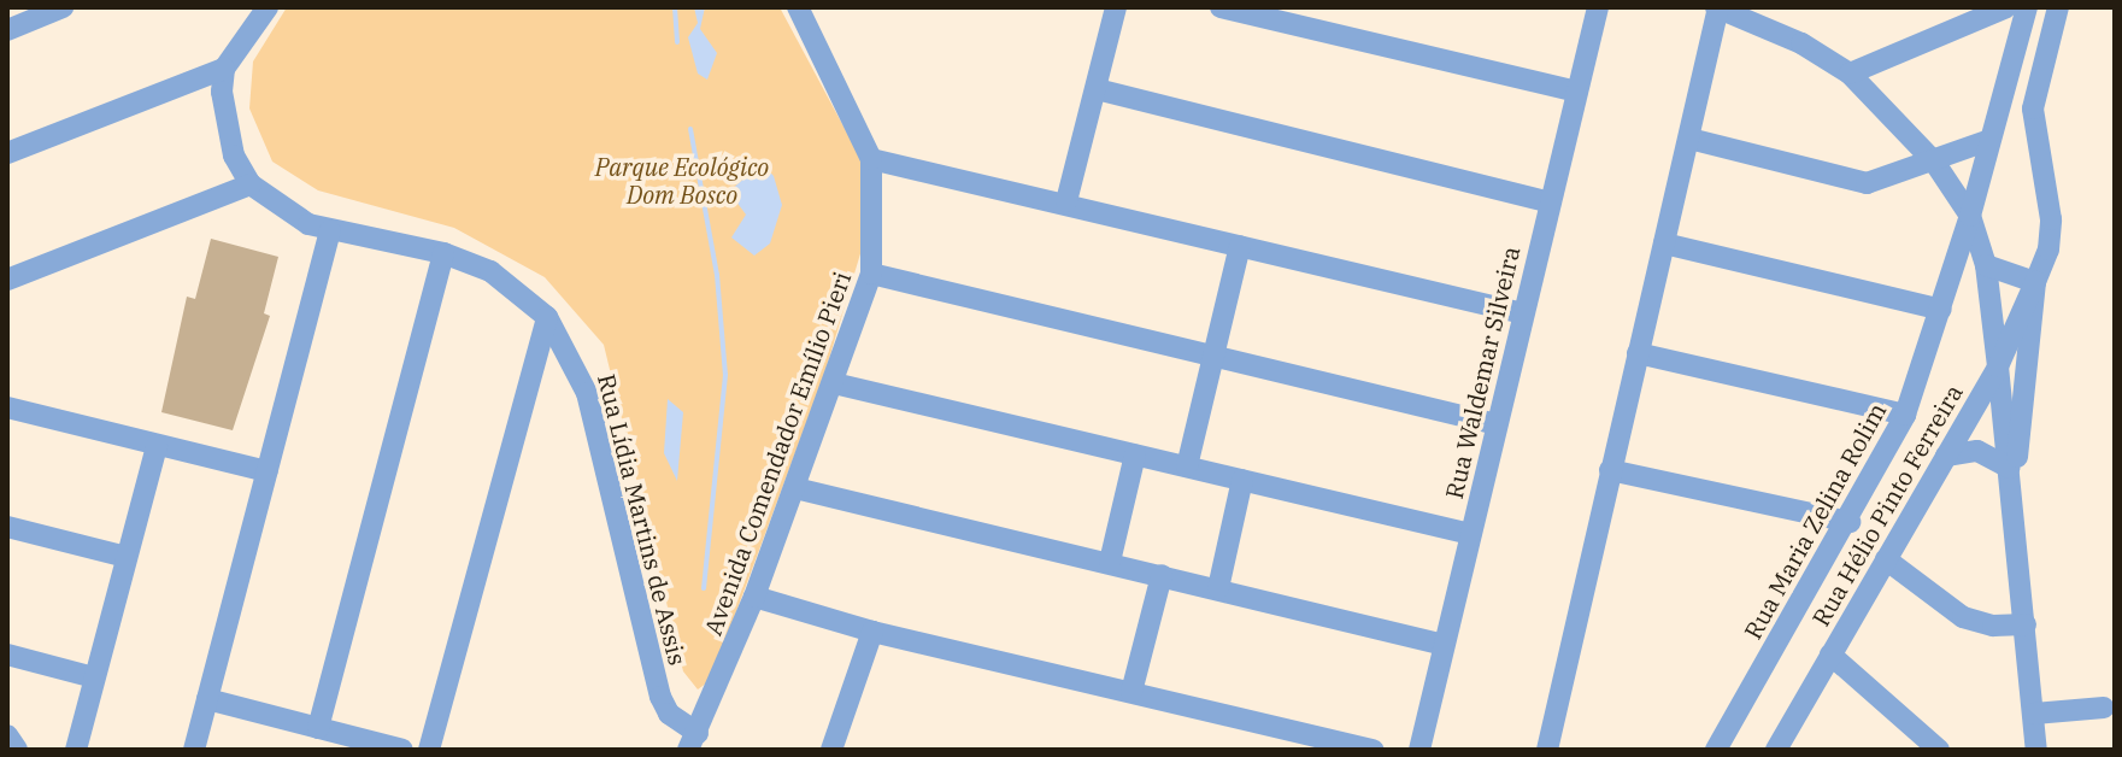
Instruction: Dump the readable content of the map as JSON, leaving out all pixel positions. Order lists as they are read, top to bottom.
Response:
{
  "streets": {
    "street": [
      "Rua Waldemar Silveira",
      "Avenida Comendador Emílio Pieri",
      "Rua Hélio Pinto Ferreira",
      "Rua Lídia Martins de Assis",
      "Rua Maria Zelina Rolim"
    ]
  },
  "crossings": [
    ["Avenida Comendador Emílio Pieri", "Rua Lídia Martins de Assis"]
  ],
  "parks": ["Parque Ecológico Dom Bosco"]
}
